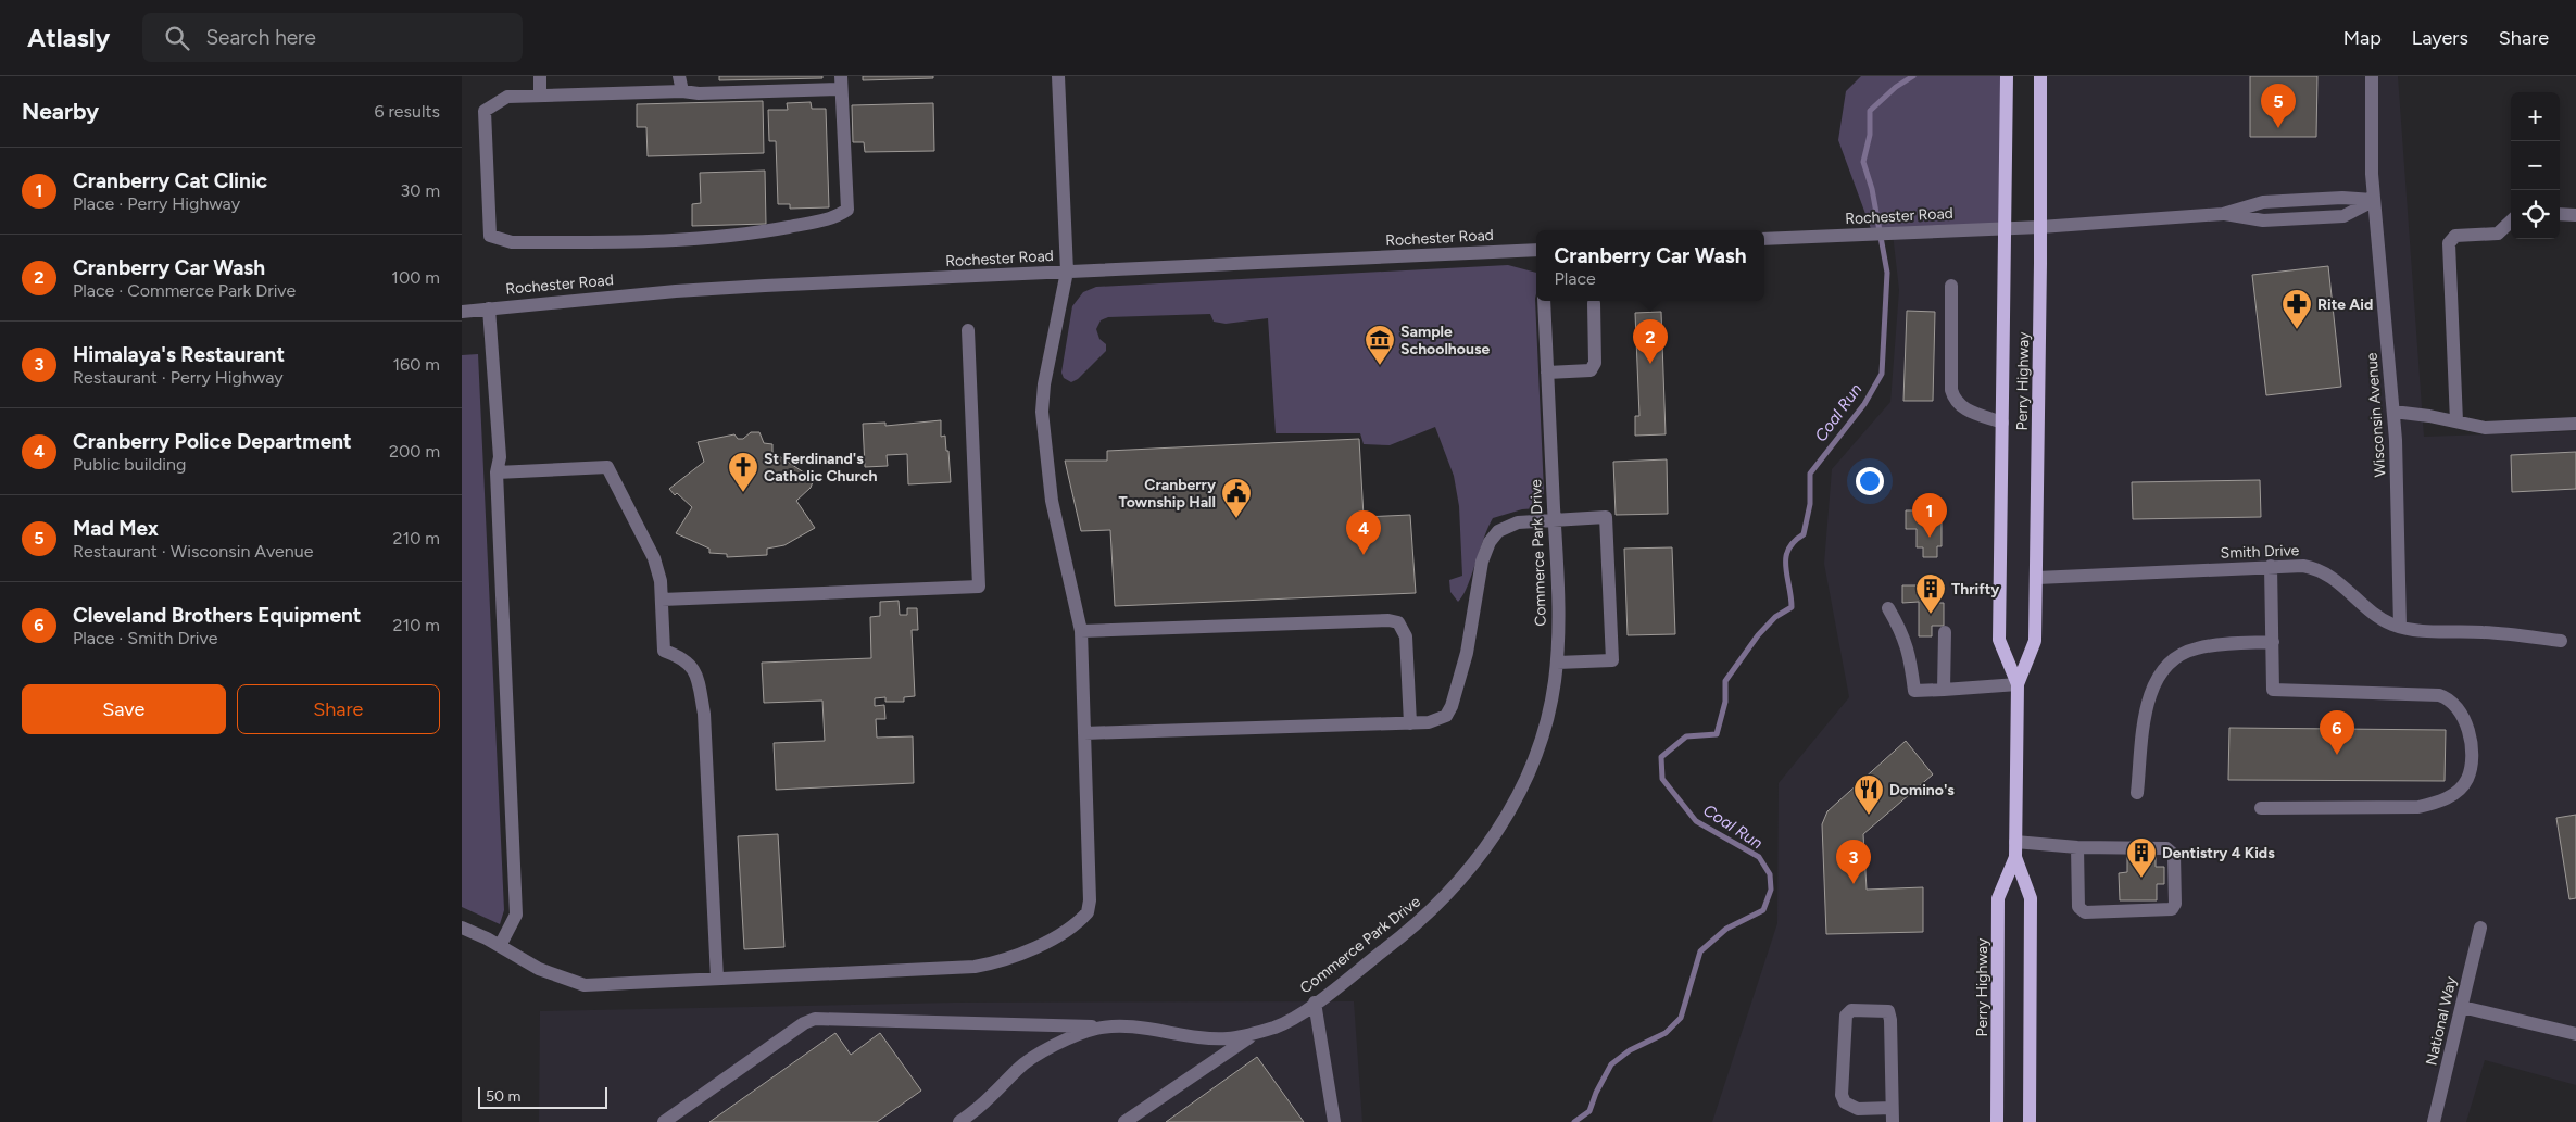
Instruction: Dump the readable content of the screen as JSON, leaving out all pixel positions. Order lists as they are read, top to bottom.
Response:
{
  "streets": {
    "main road": ["Perry Highway"],
    "street": [
      "Rochester Road",
      "Wisconsin Avenue",
      "Smith Drive",
      "Commerce Park Drive",
      "National Way"
    ]
  },
  "crossings": [
    ["Rochester Road", "Perry Highway"],
    ["Perry Highway", "Smith Drive"],
    ["Wisconsin Avenue", "Smith Drive"]
  ],
  "water": ["Coal Run"],
  "places": {
    "pharmacy": ["Rite Aid"],
    "museum": ["Sample Schoolhouse"],
    "church": ["St Ferdinand's Catholic Church"],
    "public building": ["Cranberry Township Hall"],
    "building": ["Thrifty", "Dentistry 4 Kids"],
    "restaurant": ["Domino's"]
  },
  "scale_bar": "50 m",
  "page": {
    "header": "Atlasly",
    "search": "Search here",
    "nav": ["Map", "Layers", "Share"],
    "heading": ["Nearby", "6 results"],
    "pins": [
      "5",
      "2",
      "1",
      "4",
      "6",
      "3"
    ],
    "map_buttons": ["+", "−"],
    "list": [
      {
        "mark": "1",
        "name": "Cranberry Cat Clinic",
        "note": "Place · Perry Highway",
        "value": "30 m"
      },
      {
        "mark": "2",
        "name": "Cranberry Car Wash",
        "note": "Place · Commerce Park Drive",
        "value": "100 m"
      },
      {
        "mark": "3",
        "name": "Himalaya's Restaurant",
        "note": "Restaurant · Perry Highway",
        "value": "160 m"
      },
      {
        "mark": "4",
        "name": "Cranberry Police Department",
        "note": "Public building",
        "value": "200 m"
      },
      {
        "mark": "5",
        "name": "Mad Mex",
        "note": "Restaurant · Wisconsin Avenue",
        "value": "210 m"
      },
      {
        "mark": "6",
        "name": "Cleveland Brothers Equipment",
        "note": "Place · Smith Drive",
        "value": "210 m"
      }
    ],
    "popup": ["Cranberry Car Wash", "Place"],
    "buttons": ["Save", "Share"],
    "scale": "50 m"
  }
}
